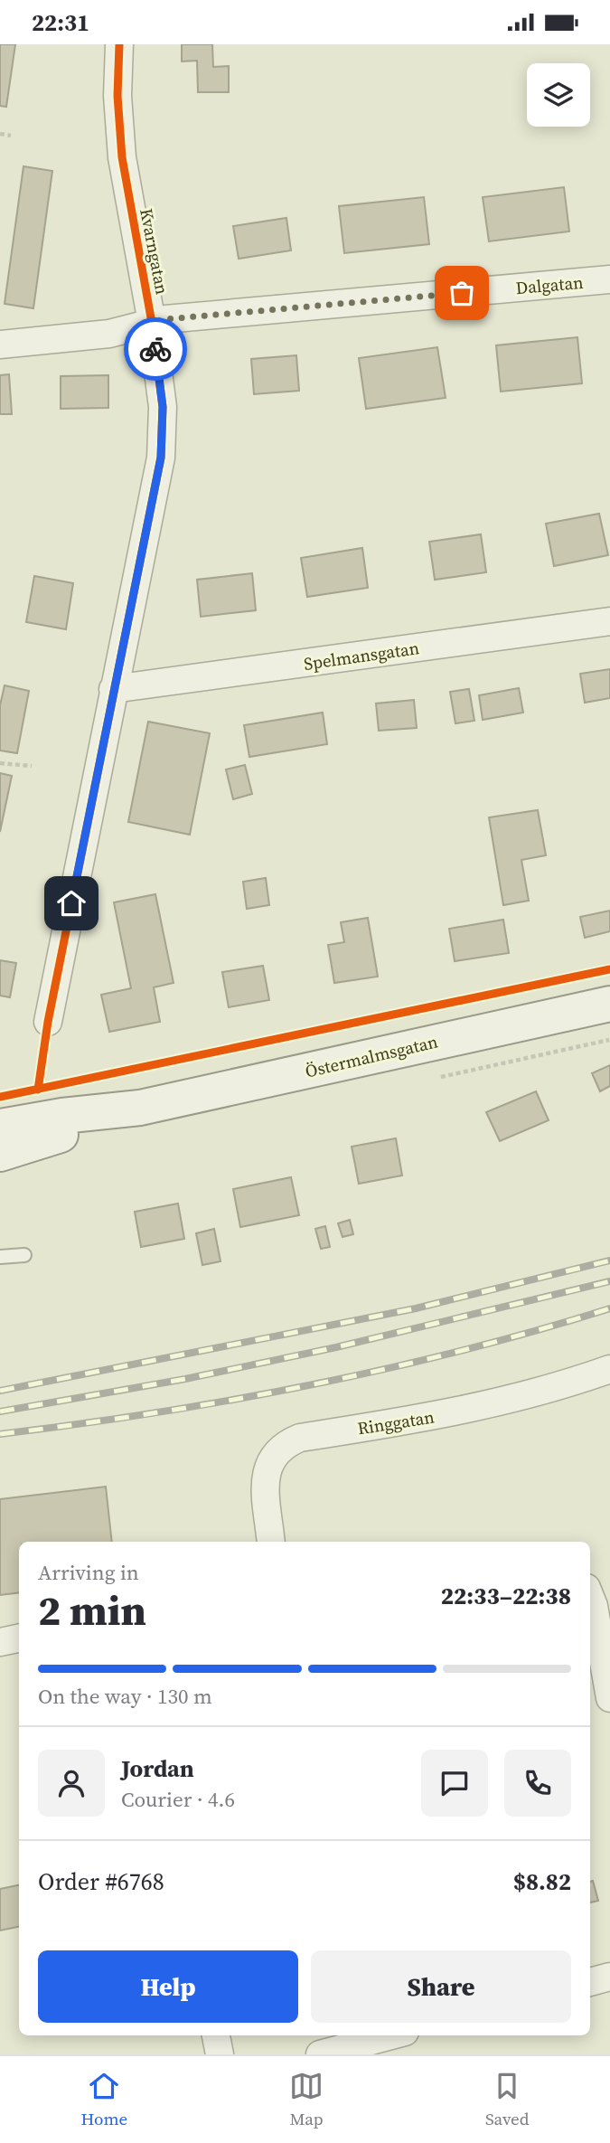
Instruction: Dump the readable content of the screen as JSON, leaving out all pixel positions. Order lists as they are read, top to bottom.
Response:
{
  "streets": {
    "main road": ["Östermalmsgatan"],
    "street": [
      "Kvarngatan",
      "Dalgatan",
      "Spelmansgatan",
      "Ringgatan"
    ]
  },
  "crossings": [
    ["Kvarngatan", "Dalgatan"],
    ["Kvarngatan", "Spelmansgatan"]
  ],
  "page": {
    "status": "22:31",
    "heading": ["2 min", "Arriving in", "22:33–22:38"],
    "panel": [
      "Jordan",
      "Courier · 4.6",
      "Order #6768",
      "$8.82"
    ],
    "bar": "On the way · 130 m",
    "buttons": ["Help", "Share"],
    "tabs": ["Home", "Map", "Saved"]
  }
}
